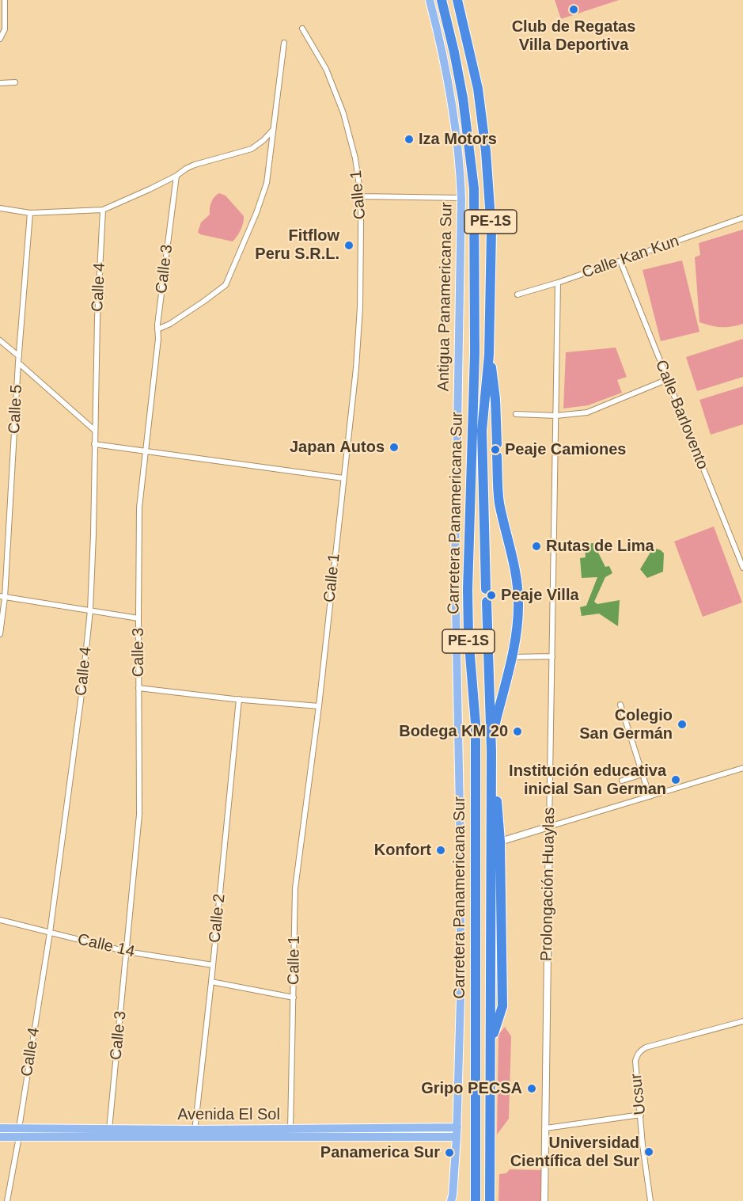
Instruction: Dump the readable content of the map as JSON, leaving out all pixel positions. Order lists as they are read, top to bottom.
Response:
{
  "streets": {
    "highway": ["PE-1S", "Carretera Panamericana Sur"],
    "main road": ["Antigua Panamericana Sur", "Avenida El Sol"],
    "street": [
      "Calle 1",
      "Calle Kan Kun",
      "Calle 3",
      "Calle 4",
      "Calle 5",
      "Calle Barlovento",
      "Prolongación Huaylas",
      "Calle 2",
      "Calle 14",
      "Ucsur"
    ]
  },
  "crossings": [
    ["Calle 1", "Avenida El Sol"],
    ["Calle Kan Kun", "Calle Barlovento"],
    ["Calle Kan Kun", "Prolongación Huaylas"],
    ["Calle 3", "Calle 14"],
    ["Calle 3", "Avenida El Sol"],
    ["Calle 4", "Calle 14"],
    ["Calle 4", "Avenida El Sol"],
    ["Antigua Panamericana Sur", "Avenida El Sol"],
    ["Calle 2", "Calle 14"],
    ["Calle 2", "Avenida El Sol"]
  ],
  "places": [
    "Club de Regatas Villa Deportiva",
    "Iza Motors",
    "Fitflow Peru S.R.L.",
    "Japan Autos",
    "Peaje Camiones",
    "Rutas de Lima",
    "Peaje Villa",
    "Colegio San Germán",
    "Bodega KM 20",
    "Institución educativa inicial San German",
    "Konfort",
    "Gripo PECSA",
    "Universidad Científica del Sur",
    "Panamerica Sur"
  ]
}
